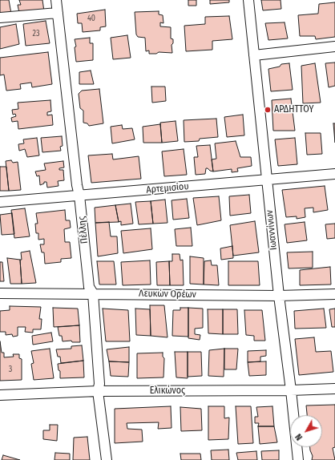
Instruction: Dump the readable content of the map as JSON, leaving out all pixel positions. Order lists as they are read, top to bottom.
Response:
{
  "streets": {
    "street": [
      "Αρτεμισίου",
      "Πέλλης",
      "Ιωαννίνων",
      "Λευκών Ορέων",
      "Ελικώνος"
    ]
  },
  "crossings": [
    ["Αρτεμισίου", "Πέλλης"],
    ["Αρτεμισίου", "Ιωαννίνων"],
    ["Πέλλης", "Λευκών Ορέων"],
    ["Πέλλης", "Ελικώνος"],
    ["Ιωαννίνων", "Λευκών Ορέων"],
    ["Ιωαννίνων", "Ελικώνος"]
  ],
  "places": ["ΑΡΔΗΤΤΟΥ"],
  "house_numbers": ["40", "23", "3"],
  "north": "bottom left"
}
